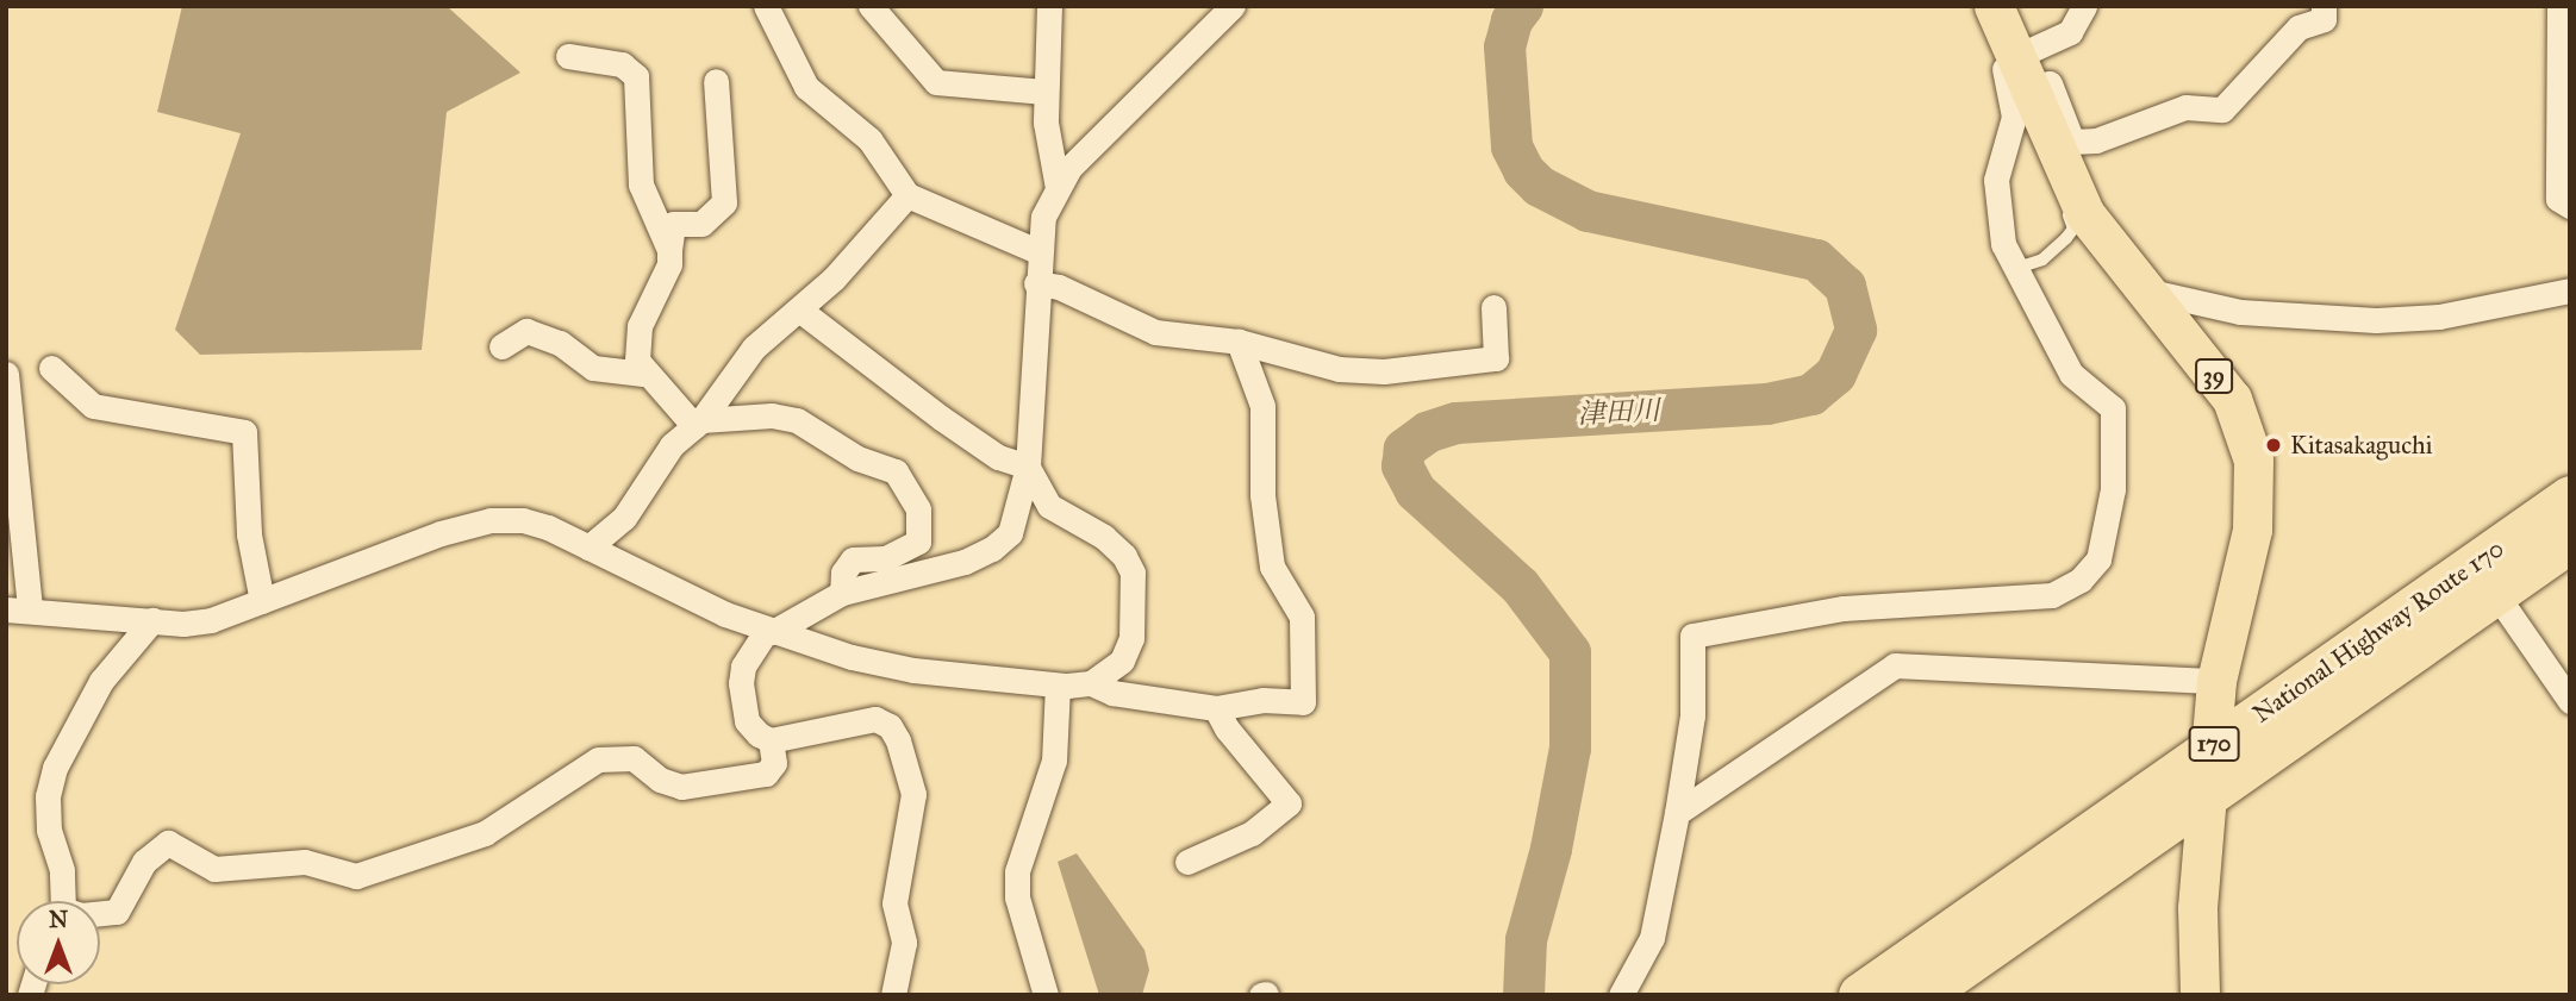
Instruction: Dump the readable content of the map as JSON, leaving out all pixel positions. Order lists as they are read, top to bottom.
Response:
{
  "streets": {
    "highway": ["National Highway Route 170", "170"],
    "main road": ["39"]
  },
  "crossings": [
    ["39", "National Highway Route 170"]
  ],
  "water": ["津田川"],
  "places": ["Kitasakaguchi"],
  "north": "top"
}
